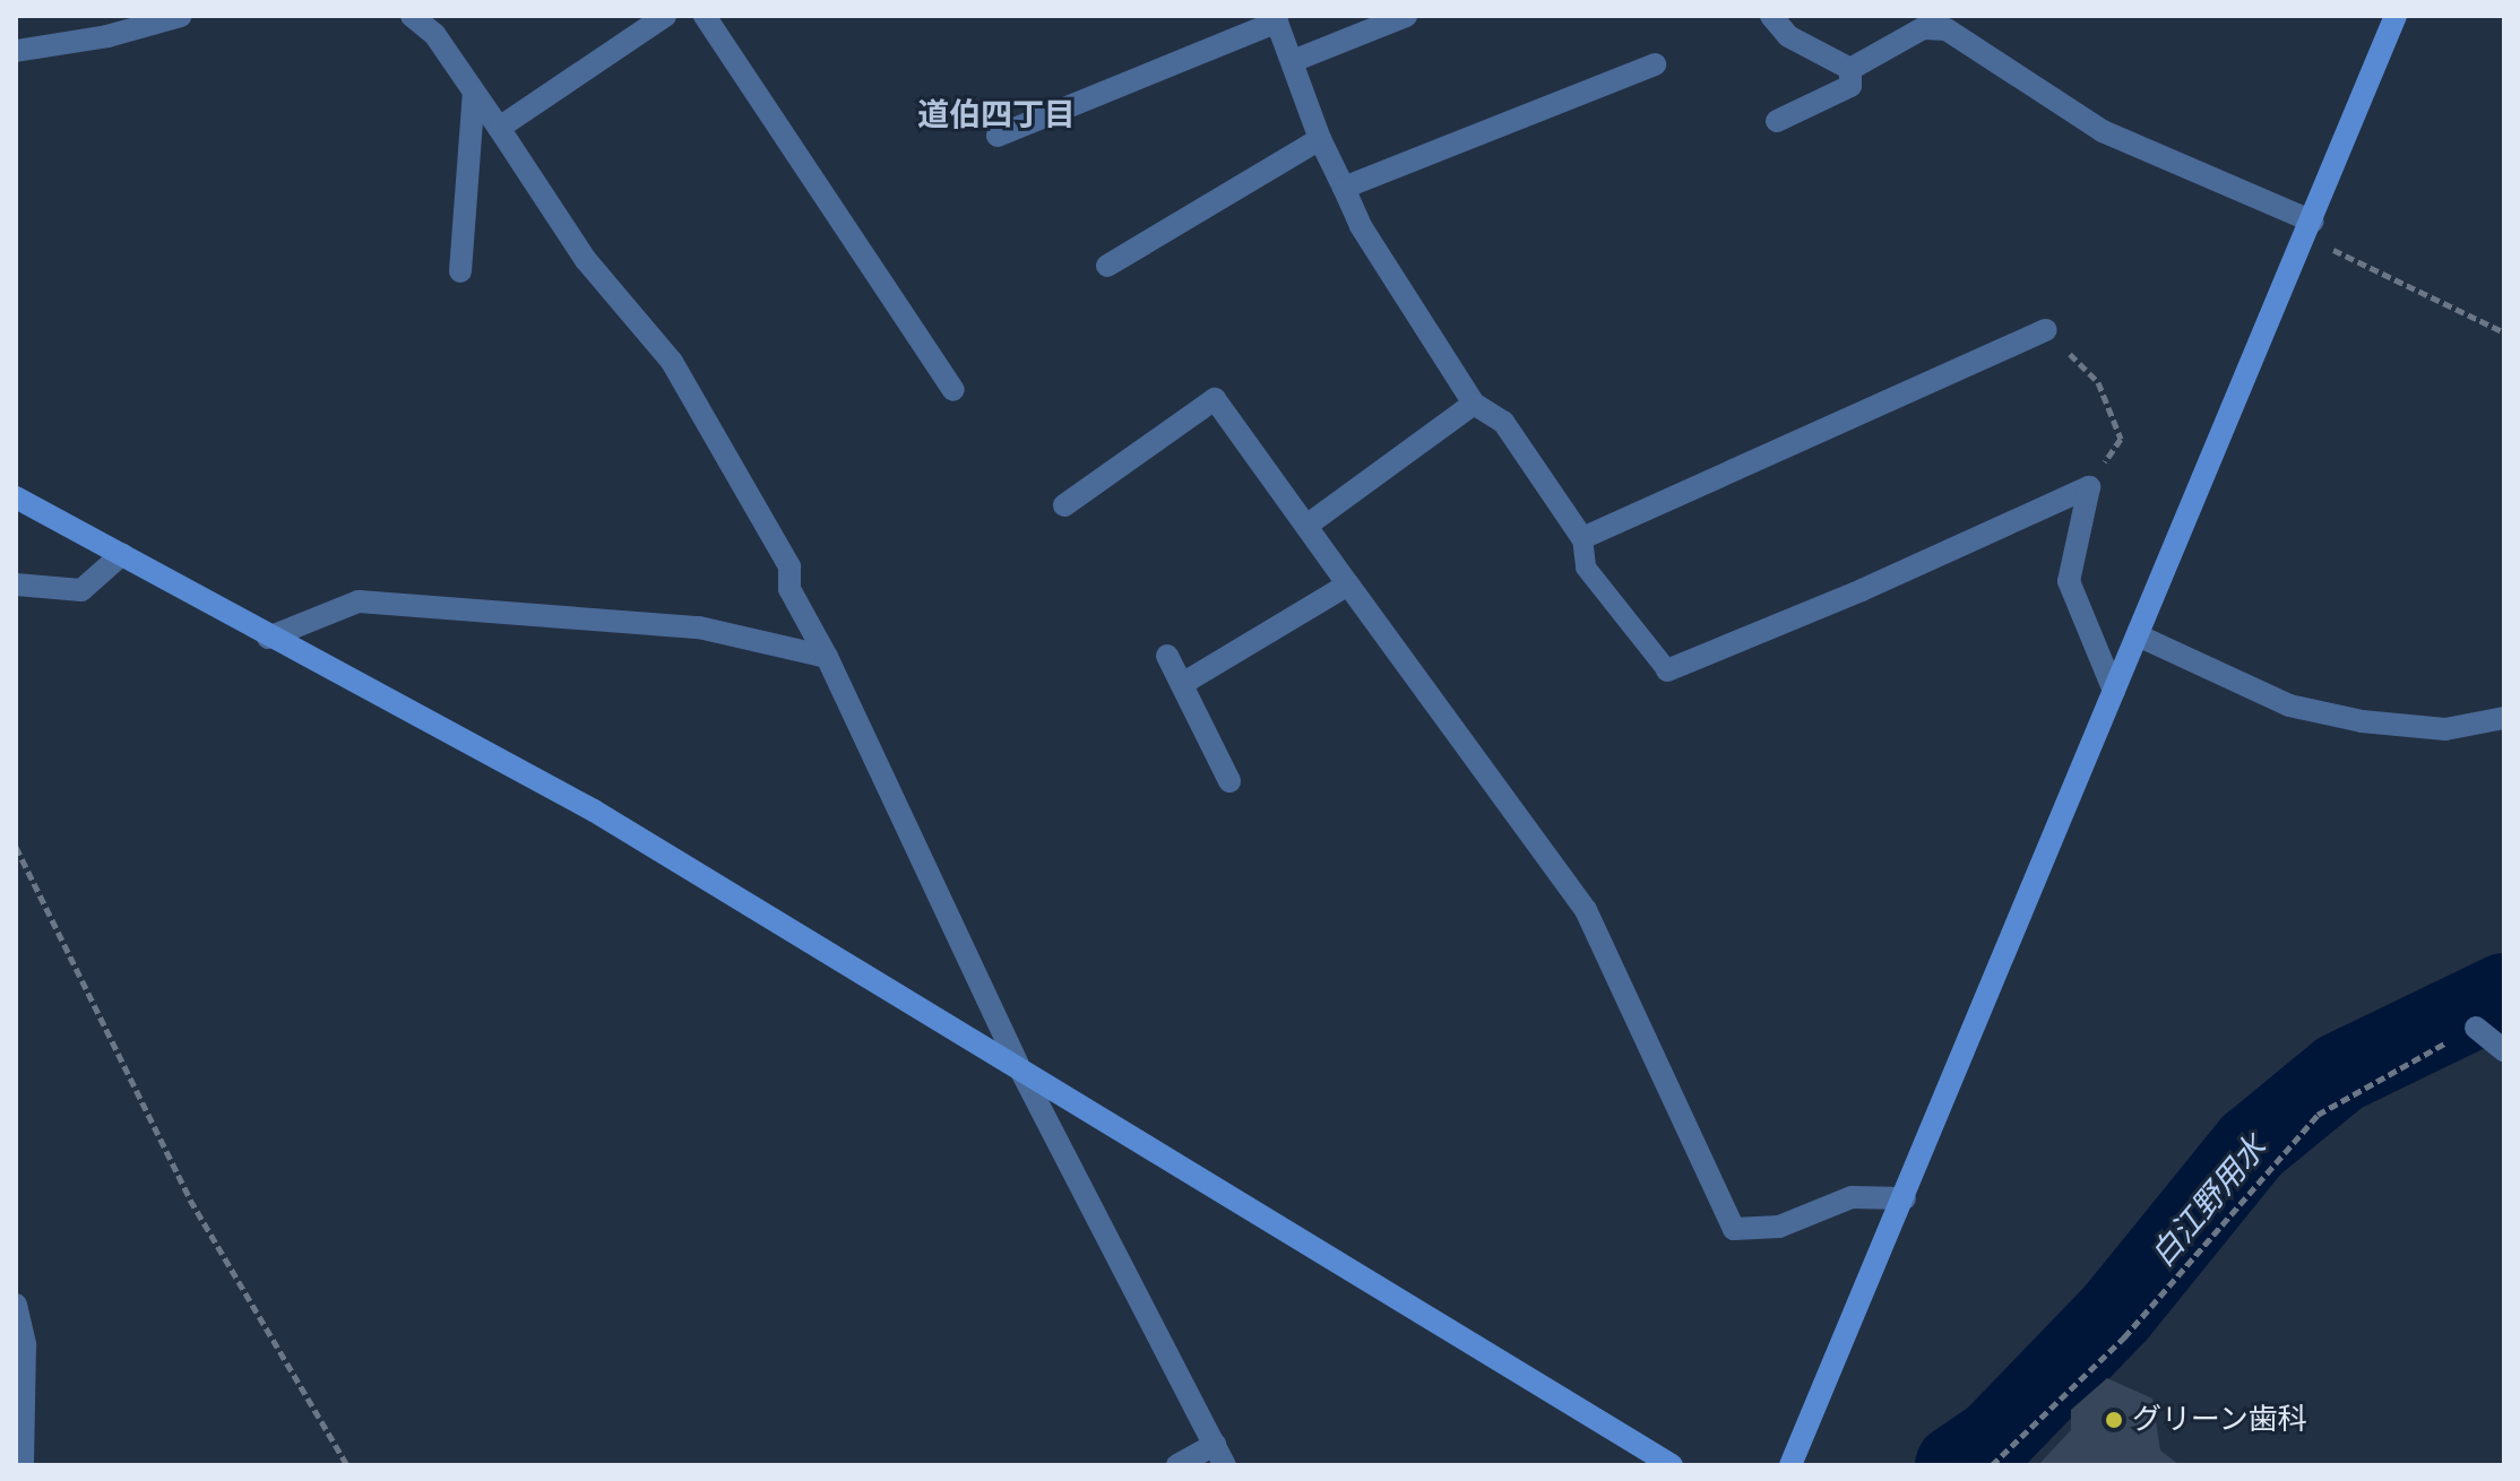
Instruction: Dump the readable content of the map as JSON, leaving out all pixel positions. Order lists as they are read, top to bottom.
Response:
{
  "districts": ["道伯四丁目"],
  "water": ["白江野用水"],
  "places": ["グリーン歯科"]
}
